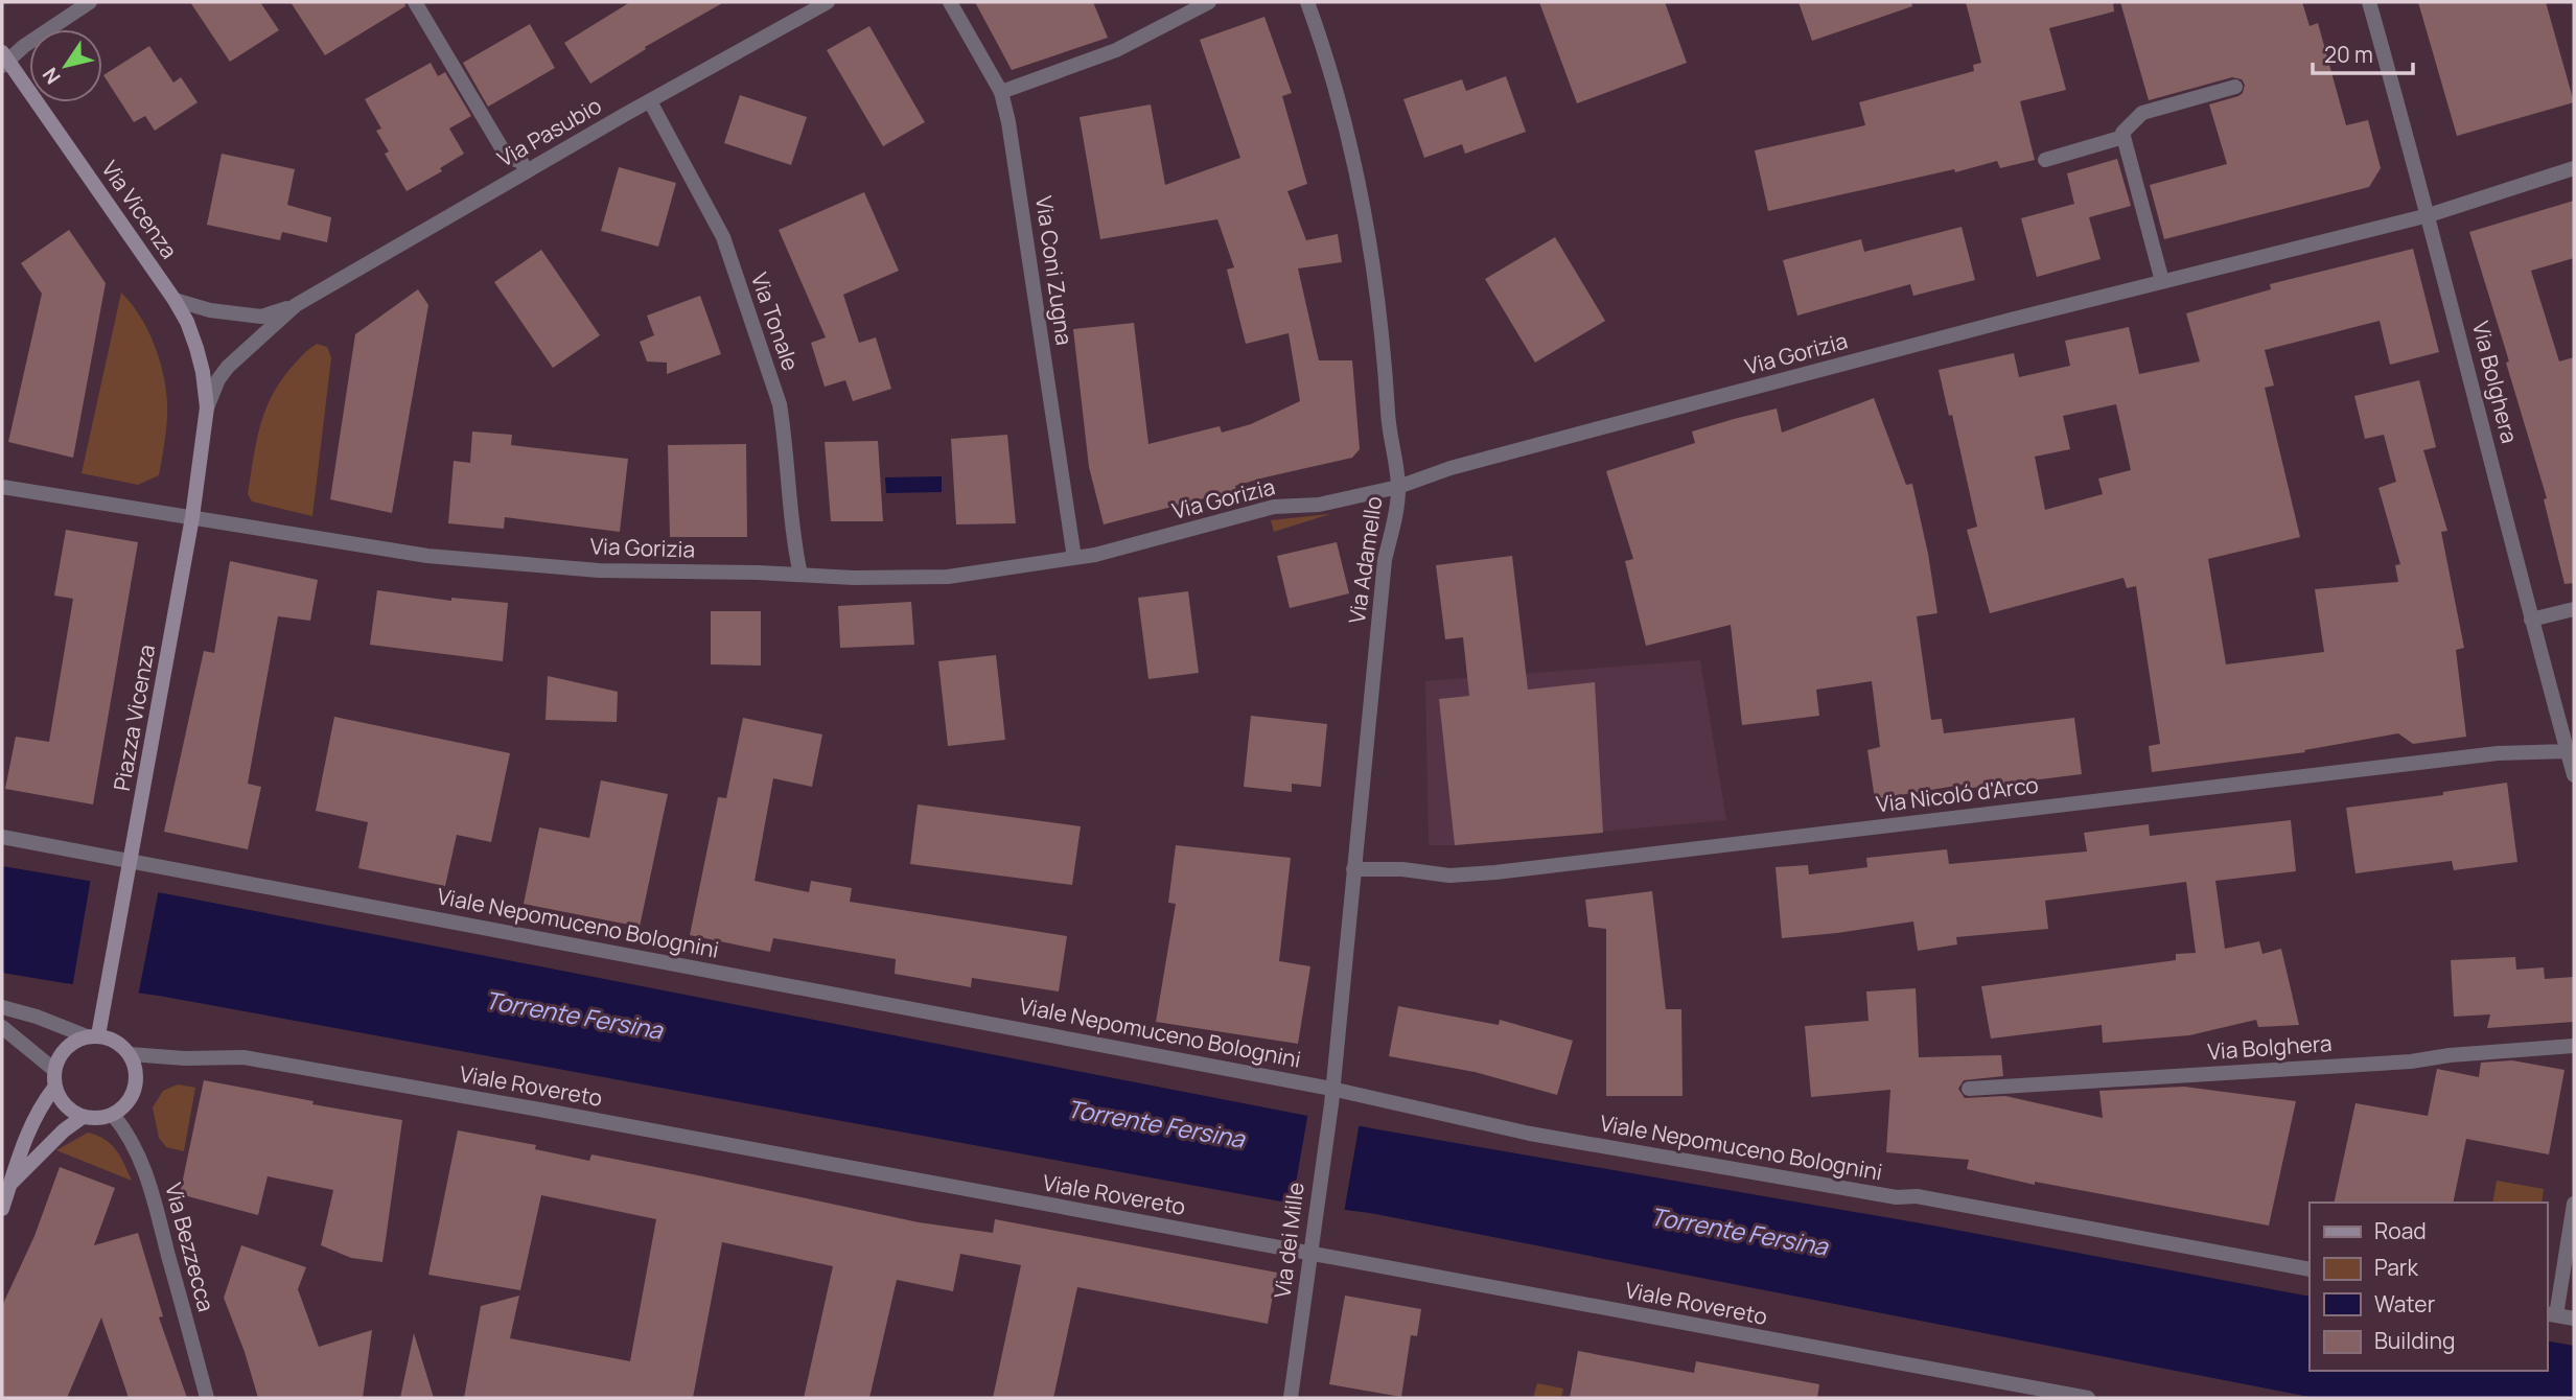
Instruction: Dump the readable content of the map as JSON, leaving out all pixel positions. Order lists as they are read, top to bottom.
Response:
{
  "streets": {
    "main road": ["Via Vicenza", "Piazza Vicenza"],
    "street": [
      "Via Pasubio",
      "Via Coni Zugna",
      "Via Tonale",
      "Via Gorizia",
      "Via Bolghera",
      "Via Adamello",
      "Via Nicoló d'Arco",
      "Viale Nepomuceno Bolognini",
      "Viale Rovereto",
      "Via dei Mille",
      "Via Bezzecca"
    ]
  },
  "crossings": [
    ["Via Pasubio", "Via Vicenza"],
    ["Via Pasubio", "Via Tonale"],
    ["Via Pasubio", "Piazza Vicenza"],
    ["Via Vicenza", "Piazza Vicenza"],
    ["Via Coni Zugna", "Via Gorizia"],
    ["Via Tonale", "Via Gorizia"],
    ["Via Gorizia", "Via Bolghera"],
    ["Via Gorizia", "Via Adamello"],
    ["Via Gorizia", "Piazza Vicenza"],
    ["Via Bolghera", "Via Nicoló d'Arco"],
    ["Via Adamello", "Via Nicoló d'Arco"],
    ["Via Adamello", "Viale Nepomuceno Bolognini"],
    ["Via Adamello", "Via dei Mille"],
    ["Piazza Vicenza", "Viale Nepomuceno Bolognini"],
    ["Piazza Vicenza", "Viale Rovereto"],
    ["Piazza Vicenza", "Via Bezzecca"],
    ["Viale Nepomuceno Bolognini", "Via dei Mille"],
    ["Viale Rovereto", "Via dei Mille"],
    ["Viale Rovereto", "Via Bezzecca"]
  ],
  "water": ["Torrente Fersina"],
  "legend": [
    "Road",
    "Park",
    "Water",
    "Building"
  ],
  "scale_bar": "20 m",
  "north": "bottom left"
}
